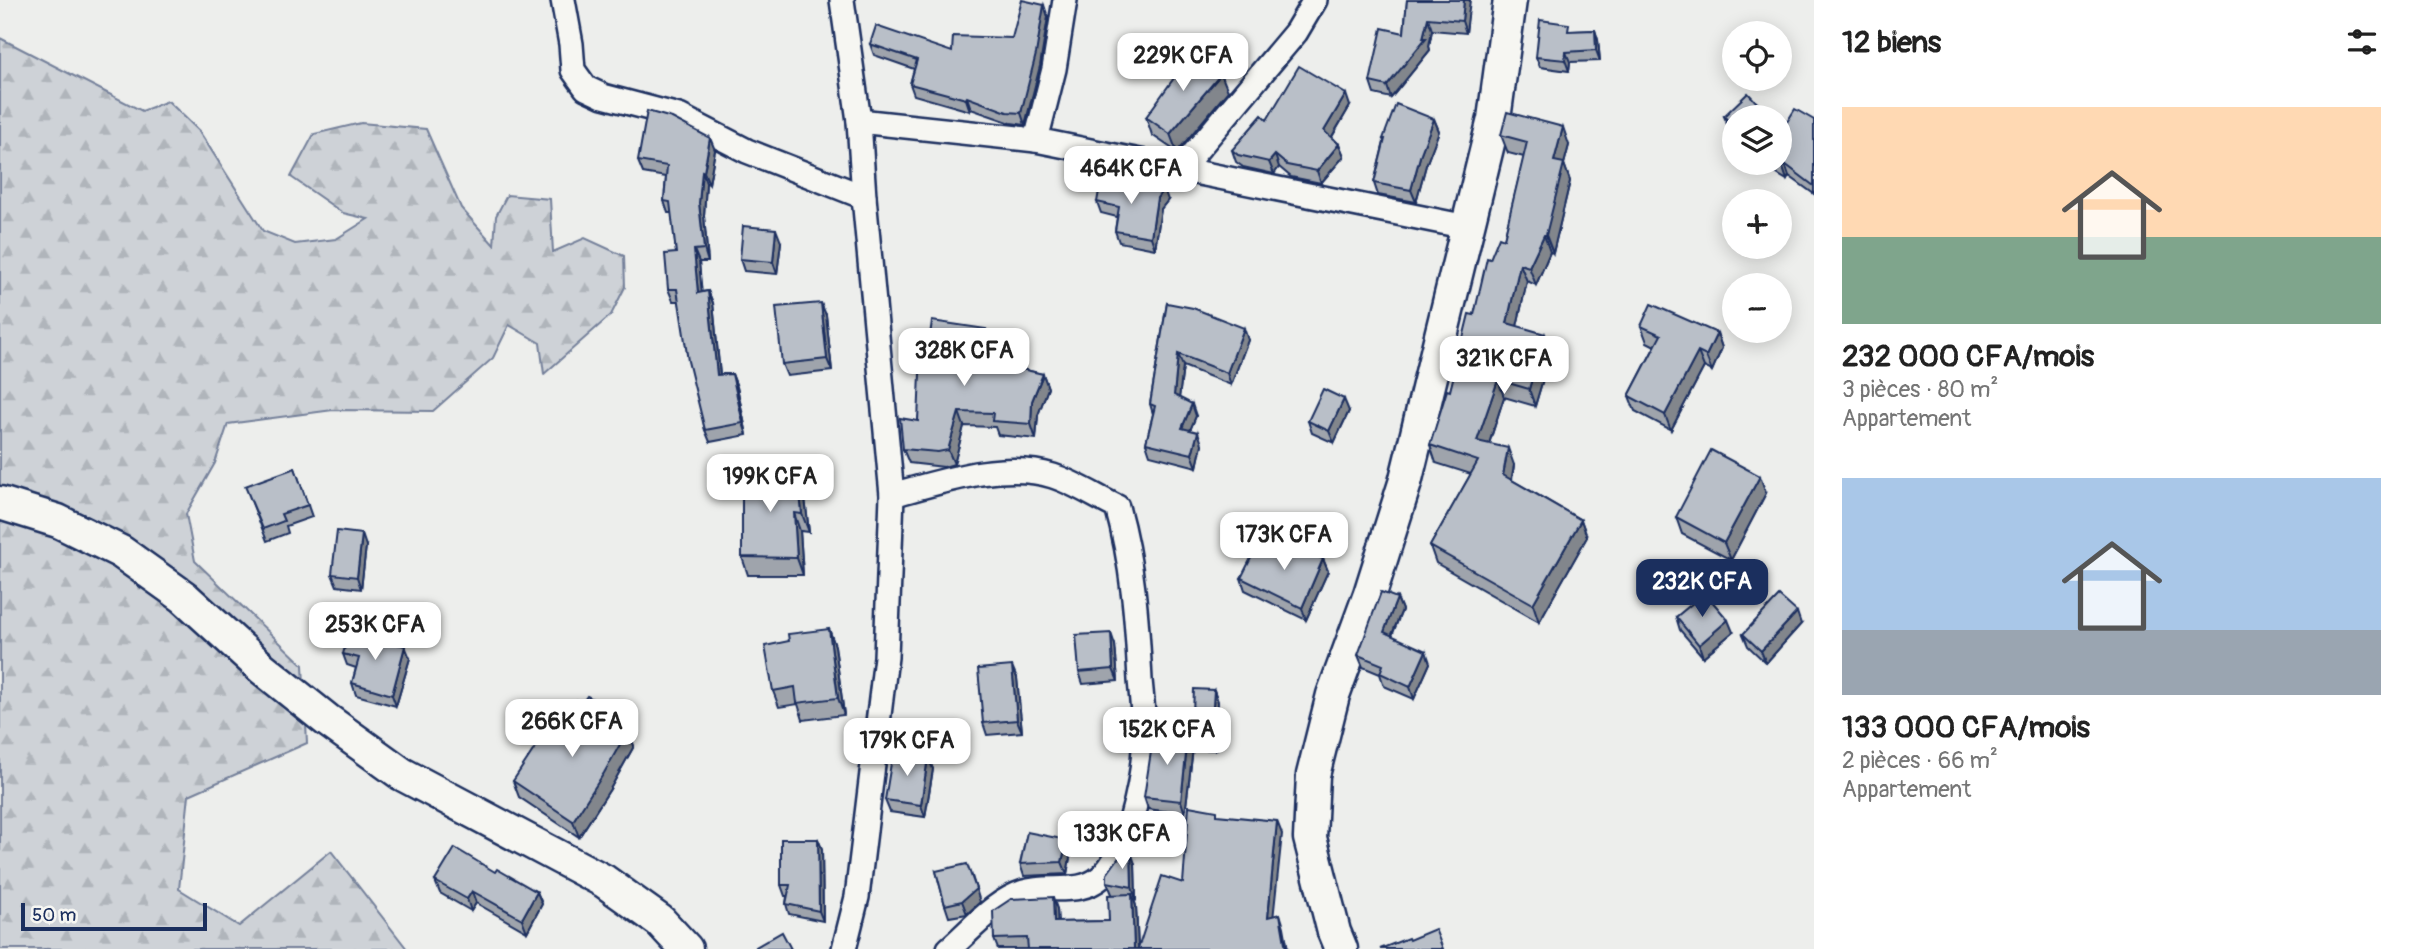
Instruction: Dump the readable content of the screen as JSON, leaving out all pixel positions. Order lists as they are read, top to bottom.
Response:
{
  "scale_bar": "50 m",
  "page": {
    "heading": "12 biens",
    "map_buttons": ["+", "−"],
    "price": [
      "229K CFA",
      "464K CFA",
      "328K CFA",
      "321K CFA",
      "199K CFA",
      "173K CFA",
      "232K CFA",
      "253K CFA",
      "266K CFA",
      "152K CFA",
      "179K CFA",
      "133K CFA"
    ],
    "list": [
      {
        "name": "232 000 CFA/mois",
        "note": "3 pièces · 80 m² · Appartement"
      },
      {
        "name": "133 000 CFA/mois",
        "note": "2 pièces · 66 m² · Appartement"
      }
    ],
    "scale": "50 m"
  }
}
